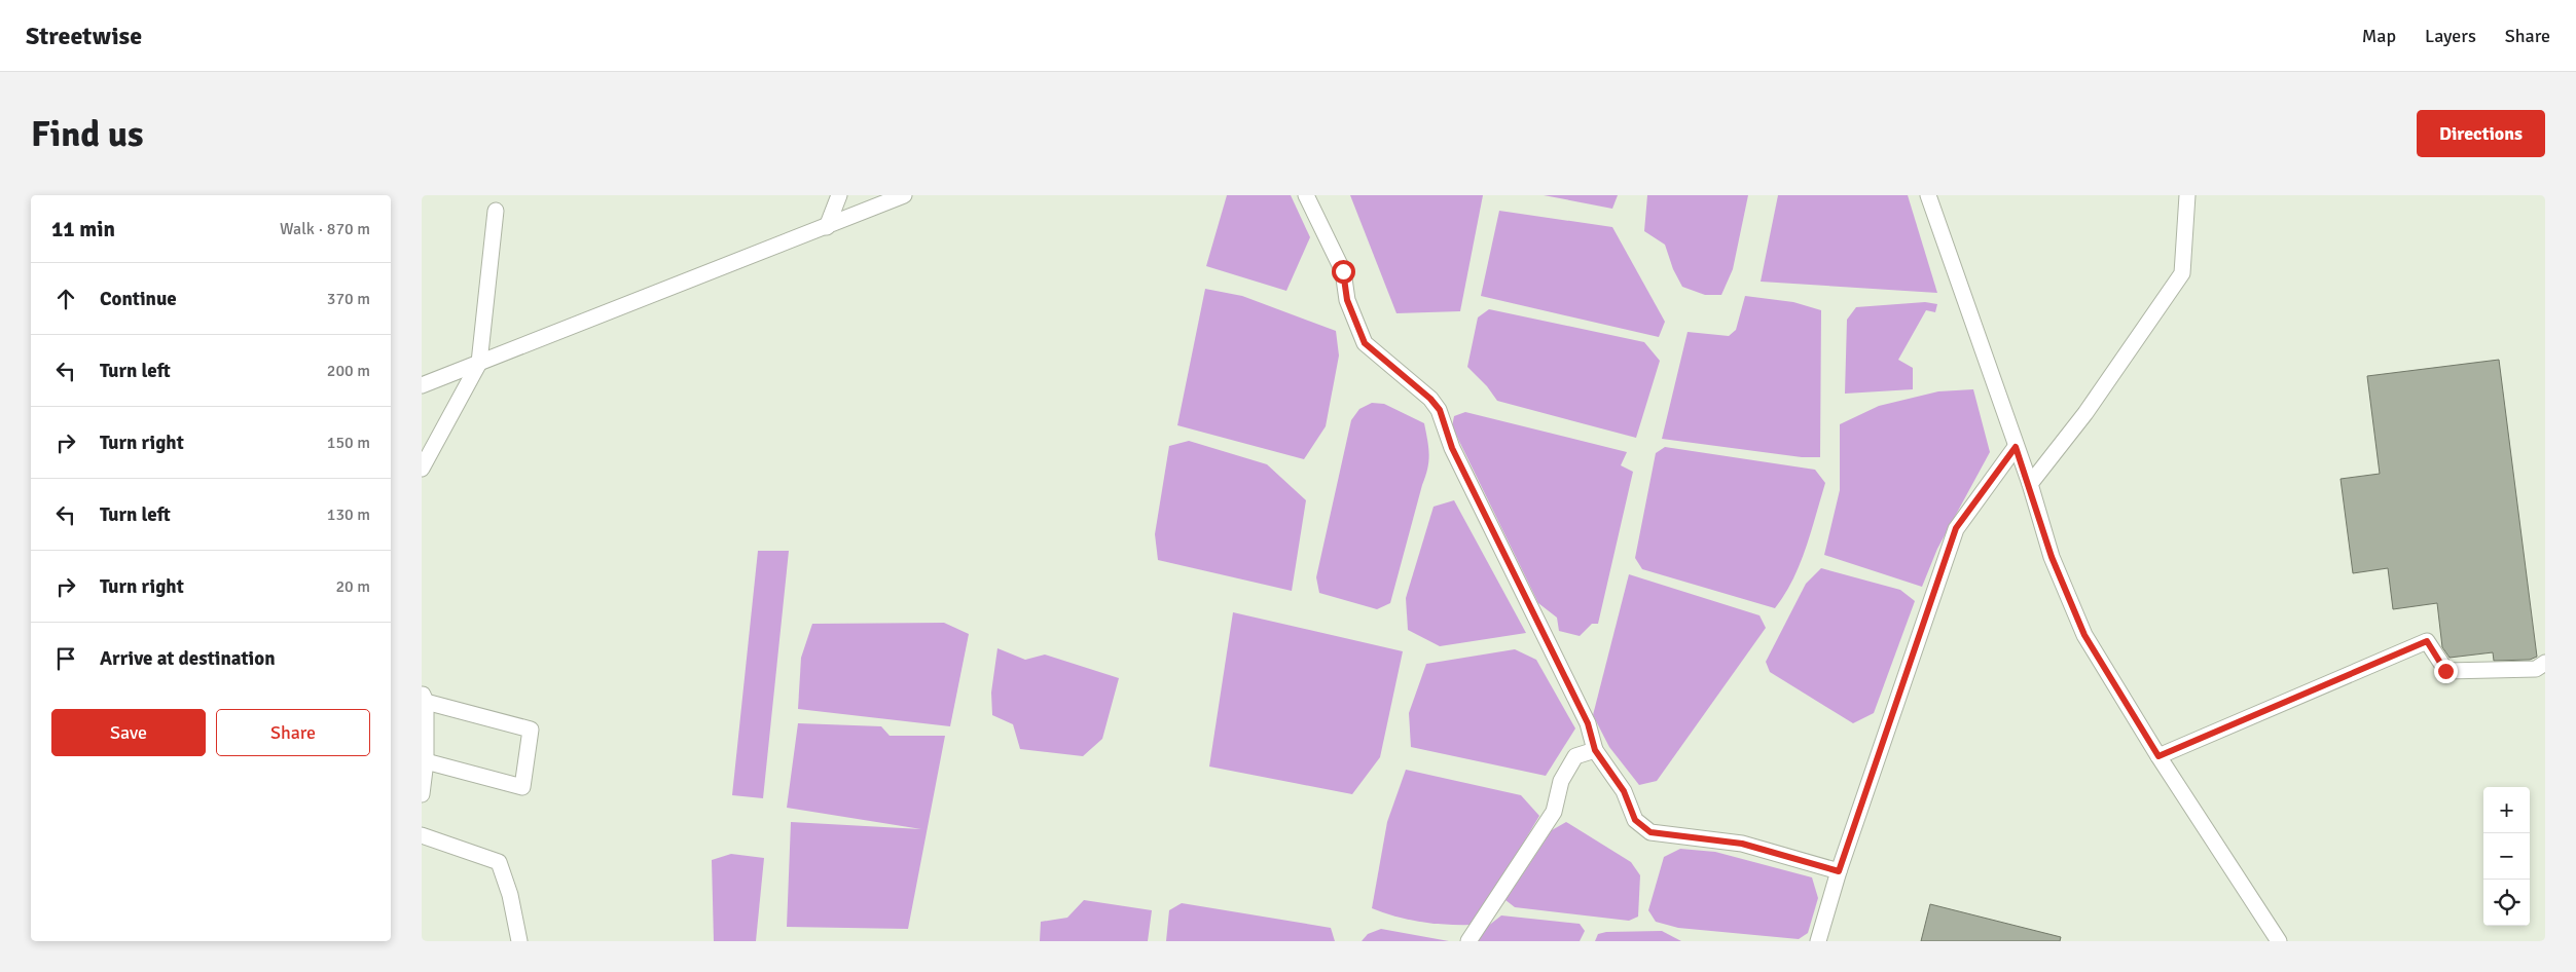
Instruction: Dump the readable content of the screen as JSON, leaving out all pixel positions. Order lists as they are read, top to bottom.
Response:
{
  "page": {
    "header": "Streetwise",
    "nav": ["Map", "Layers", "Share"],
    "buttons": [
      "Directions",
      ["Save", "Share"]
    ],
    "title": "Find us",
    "heading": ["11 min", "Walk · 870 m"],
    "list": [
      ["Continue", "370 m"],
      ["Turn left", "200 m"],
      ["Turn right", "150 m"],
      ["Turn left", "130 m"],
      ["Turn right", "20 m"],
      "Arrive at destination"
    ],
    "map_buttons": ["+", "−"]
  }
}
